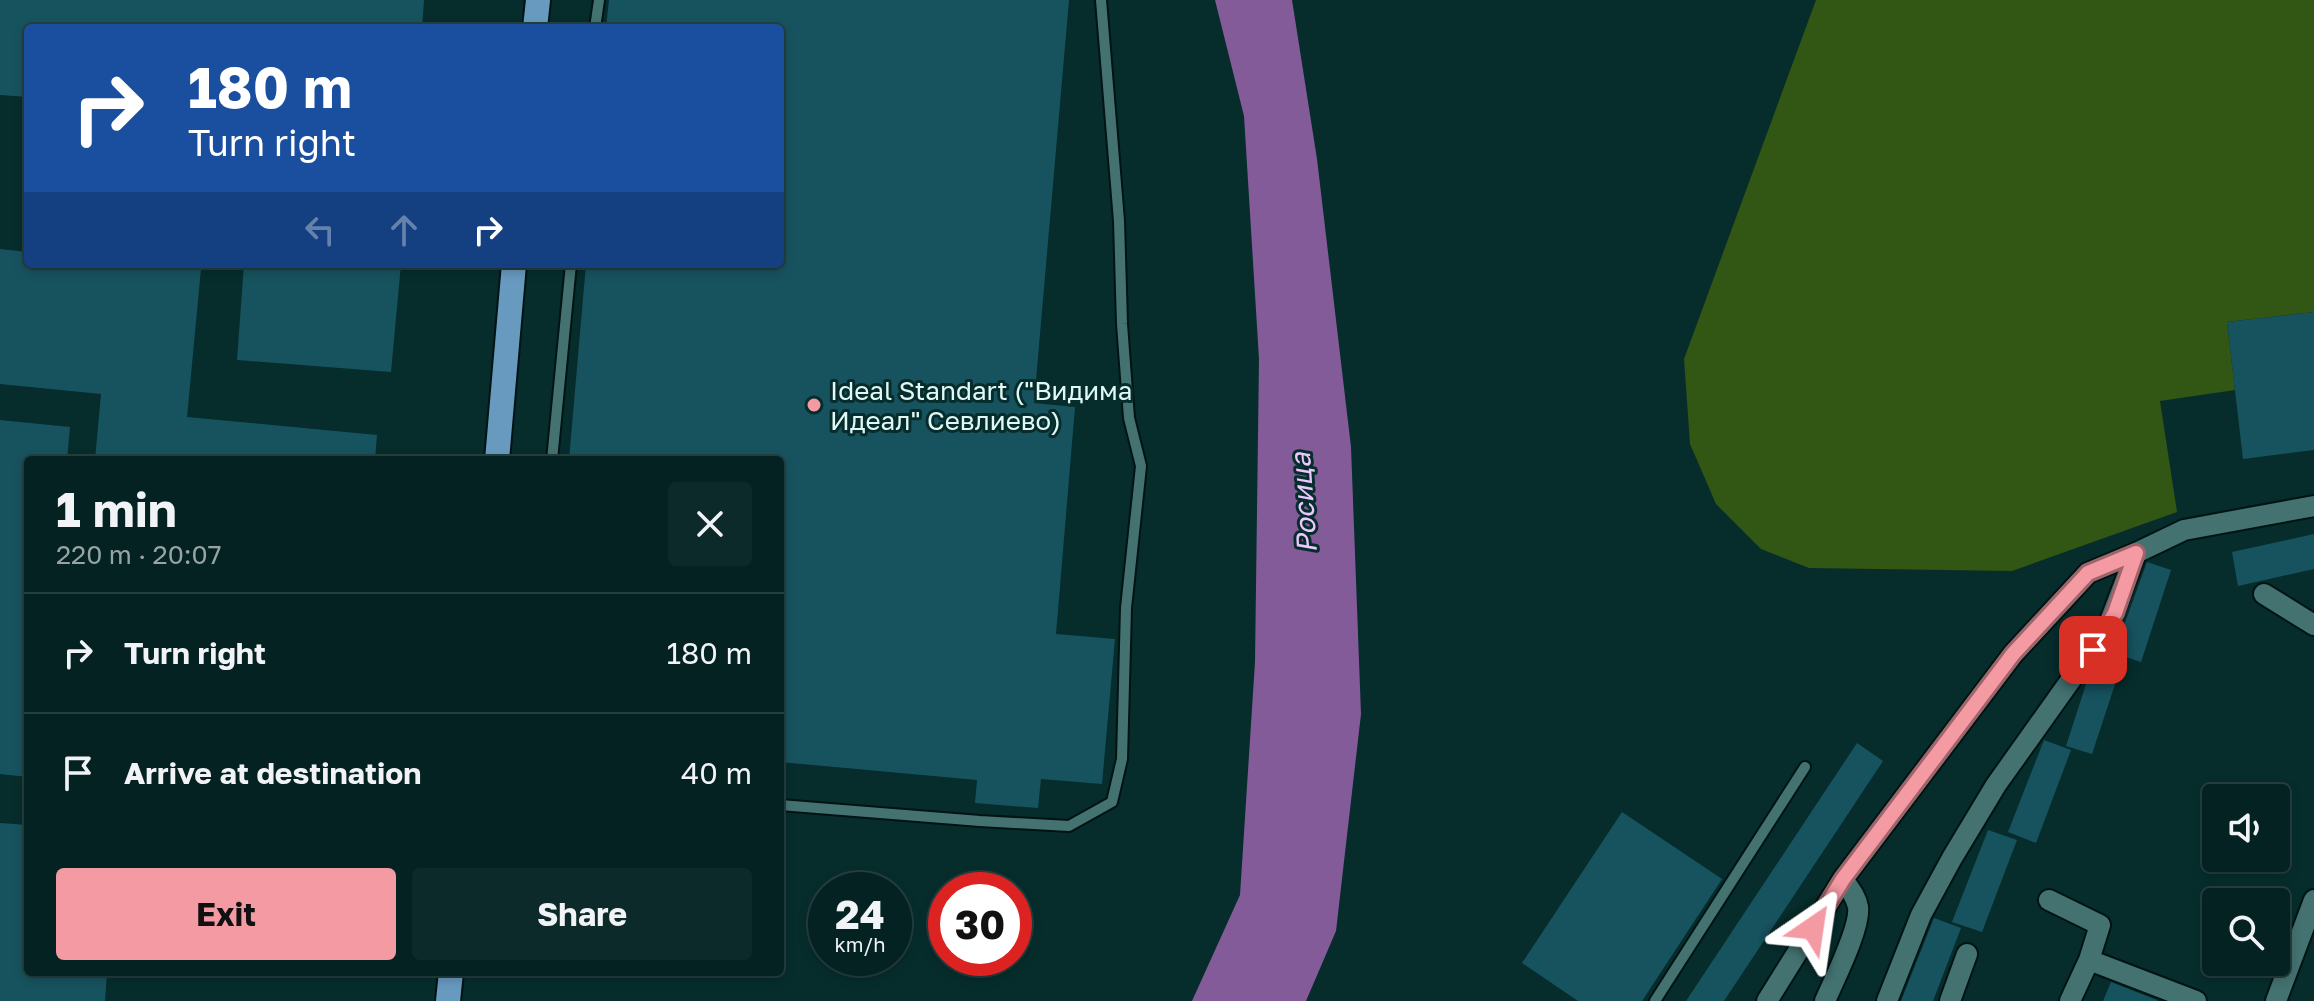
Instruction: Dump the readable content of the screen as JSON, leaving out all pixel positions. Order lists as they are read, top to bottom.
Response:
{
  "water": ["Росица"],
  "places": ["Ideal Standart (\"Видима Идеал\" Севлиево)"],
  "page": {
    "turn": ["180 m", "Turn right"],
    "heading": ["1 min", "220 m · 20:07"],
    "list": [
      {
        "name": "Turn right",
        "value": "180 m"
      },
      {
        "name": "Arrive at destination",
        "value": "40 m"
      }
    ],
    "buttons": ["Exit", "Share"],
    "speed": "24 km/h",
    "limit": "30"
  }
}
